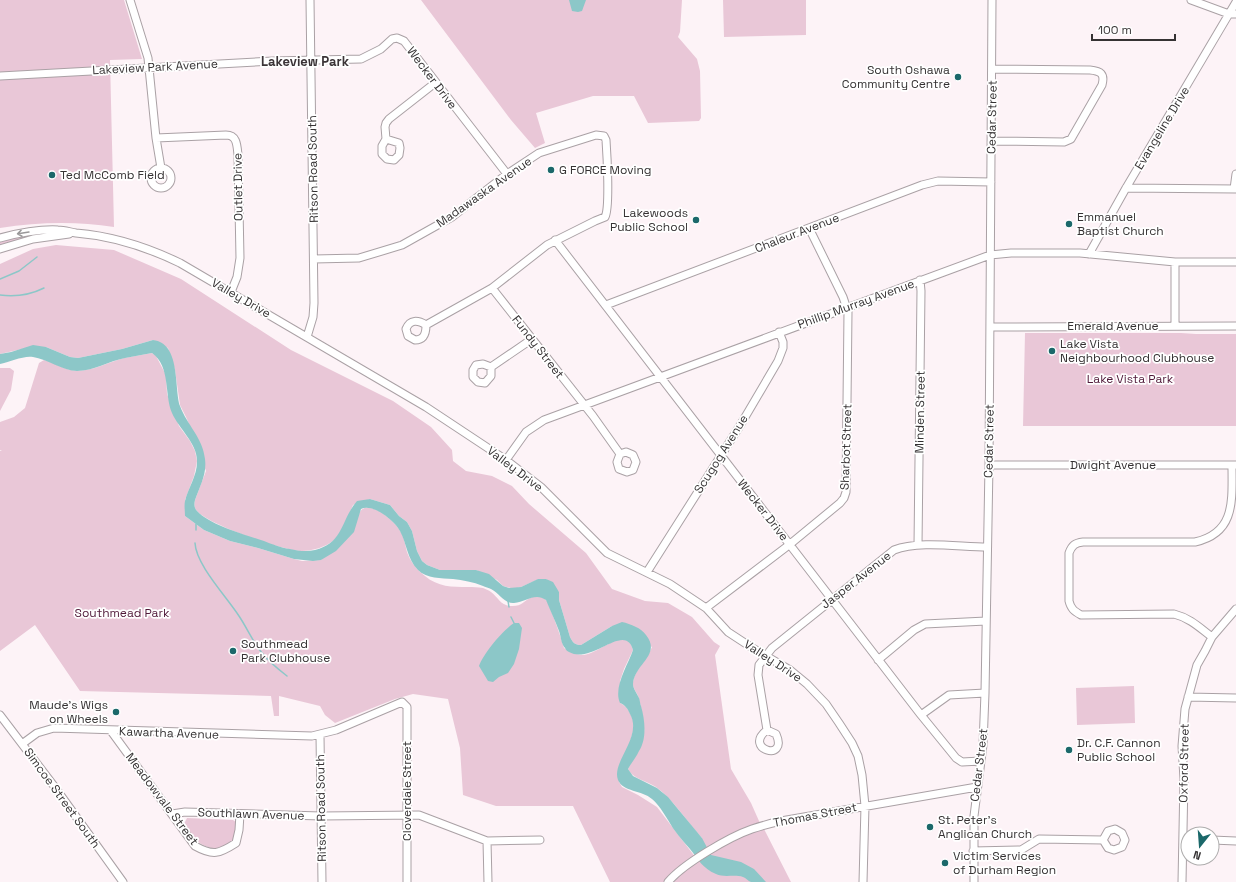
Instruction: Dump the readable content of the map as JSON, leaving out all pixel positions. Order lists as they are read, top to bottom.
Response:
{
  "streets": {
    "street": [
      "Lakeview Park Avenue",
      "Wecker Drive",
      "Cedar Street",
      "Evangeline Drive",
      "Ritson Road South",
      "Outlet Drive",
      "Madawaska Avenue",
      "Chaleur Avenue",
      "Valley Drive",
      "Phillip Murray Avenue",
      "Emerald Avenue",
      "Fundy Street",
      "Minden Street",
      "Sharbot Street",
      "Scugog Avenue",
      "Dwight Avenue",
      "Jasper Avenue",
      "Kawartha Avenue",
      "Oxford Street",
      "Cloverdale Street",
      "Simcoe Street South",
      "Meadowvale Street",
      "Southlawn Avenue",
      "Thomas Street"
    ]
  },
  "crossings": [
    ["Lakeview Park Avenue", "Wecker Drive"],
    ["Lakeview Park Avenue", "Ritson Road South"],
    ["Wecker Drive", "Cedar Street"],
    ["Wecker Drive", "Ritson Road South"],
    ["Wecker Drive", "Madawaska Avenue"],
    ["Wecker Drive", "Chaleur Avenue"],
    ["Wecker Drive", "Phillip Murray Avenue"],
    ["Wecker Drive", "Sharbot Street"],
    ["Wecker Drive", "Scugog Avenue"],
    ["Wecker Drive", "Jasper Avenue"],
    ["Cedar Street", "Chaleur Avenue"],
    ["Cedar Street", "Phillip Murray Avenue"],
    ["Cedar Street", "Emerald Avenue"],
    ["Cedar Street", "Dwight Avenue"],
    ["Cedar Street", "Jasper Avenue"],
    ["Cedar Street", "Thomas Street"],
    ["Evangeline Drive", "Phillip Murray Avenue"],
    ["Ritson Road South", "Madawaska Avenue"],
    ["Ritson Road South", "Valley Drive"],
    ["Ritson Road South", "Kawartha Avenue"],
    ["Ritson Road South", "Southlawn Avenue"],
    ["Outlet Drive", "Valley Drive"],
    ["Chaleur Avenue", "Sharbot Street"],
    ["Valley Drive", "Phillip Murray Avenue"],
    ["Valley Drive", "Sharbot Street"],
    ["Valley Drive", "Scugog Avenue"],
    ["Valley Drive", "Jasper Avenue"],
    ["Valley Drive", "Thomas Street"],
    ["Phillip Murray Avenue", "Fundy Street"],
    ["Phillip Murray Avenue", "Minden Street"],
    ["Phillip Murray Avenue", "Sharbot Street"],
    ["Phillip Murray Avenue", "Scugog Avenue"],
    ["Minden Street", "Jasper Avenue"],
    ["Kawartha Avenue", "Cloverdale Street"],
    ["Kawartha Avenue", "Simcoe Street South"],
    ["Kawartha Avenue", "Meadowvale Street"],
    ["Cloverdale Street", "Southlawn Avenue"],
    ["Meadowvale Street", "Southlawn Avenue"]
  ],
  "districts": ["Lakeview Park"],
  "parks": ["Lake Vista Park", "Southmead Park"],
  "places": [
    "South Oshawa Community Centre",
    "G FORCE Moving",
    "Ted McComb Field",
    "Lakewoods Public School",
    "Emmanuel Baptist Church",
    "Lake Vista Neighbourhood Clubhouse",
    "Southmead Park Clubhouse",
    "Maude's Wigs on Wheels",
    "Dr. C.F. Cannon Public School",
    "St. Peter's Anglican Church",
    "Victim Services of Durham Region"
  ],
  "scale_bar": "100 m",
  "north": "bottom"
}
